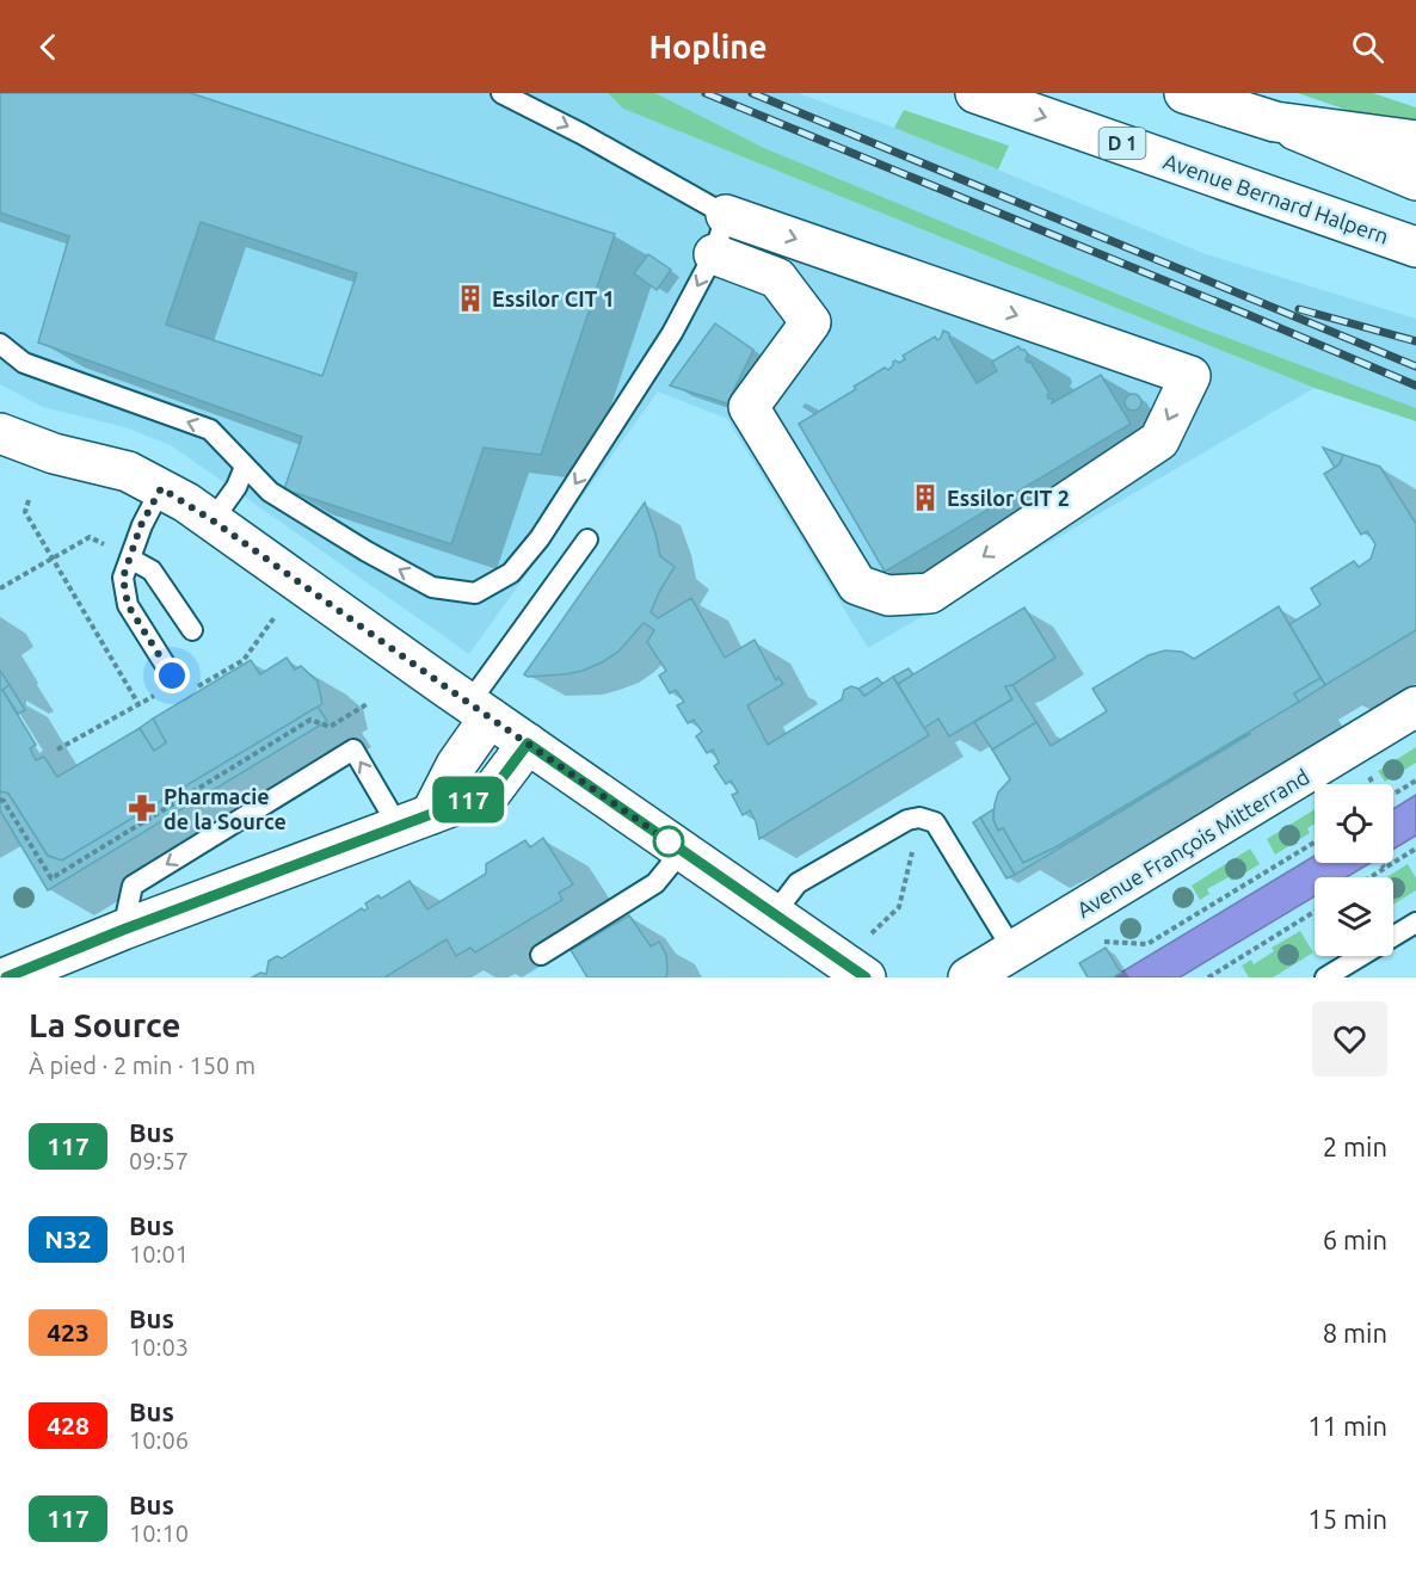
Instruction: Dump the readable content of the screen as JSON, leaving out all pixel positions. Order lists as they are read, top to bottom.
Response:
{
  "streets": {
    "main road": ["D 1", "Avenue Bernard Halpern", "Avenue François Mitterrand"]
  },
  "places": {
    "building": ["Essilor CIT 1", "Essilor CIT 2"],
    "pharmacy": ["Pharmacie de la Source"]
  },
  "lines": ["bus line 117"],
  "page": {
    "header": "Hopline",
    "on_map": "117",
    "heading": ["La Source", "À pied · 2 min · 150 m"],
    "list": [
      {
        "mark": "117",
        "name": "Bus",
        "note": "09:57",
        "value": "2 min"
      },
      {
        "mark": "N32",
        "name": "Bus",
        "note": "10:01",
        "value": "6 min"
      },
      {
        "mark": "423",
        "name": "Bus",
        "note": "10:03",
        "value": "8 min"
      },
      {
        "mark": "428",
        "name": "Bus",
        "note": "10:06",
        "value": "11 min"
      },
      {
        "mark": "117",
        "name": "Bus",
        "note": "10:10",
        "value": "15 min"
      }
    ]
  }
}
